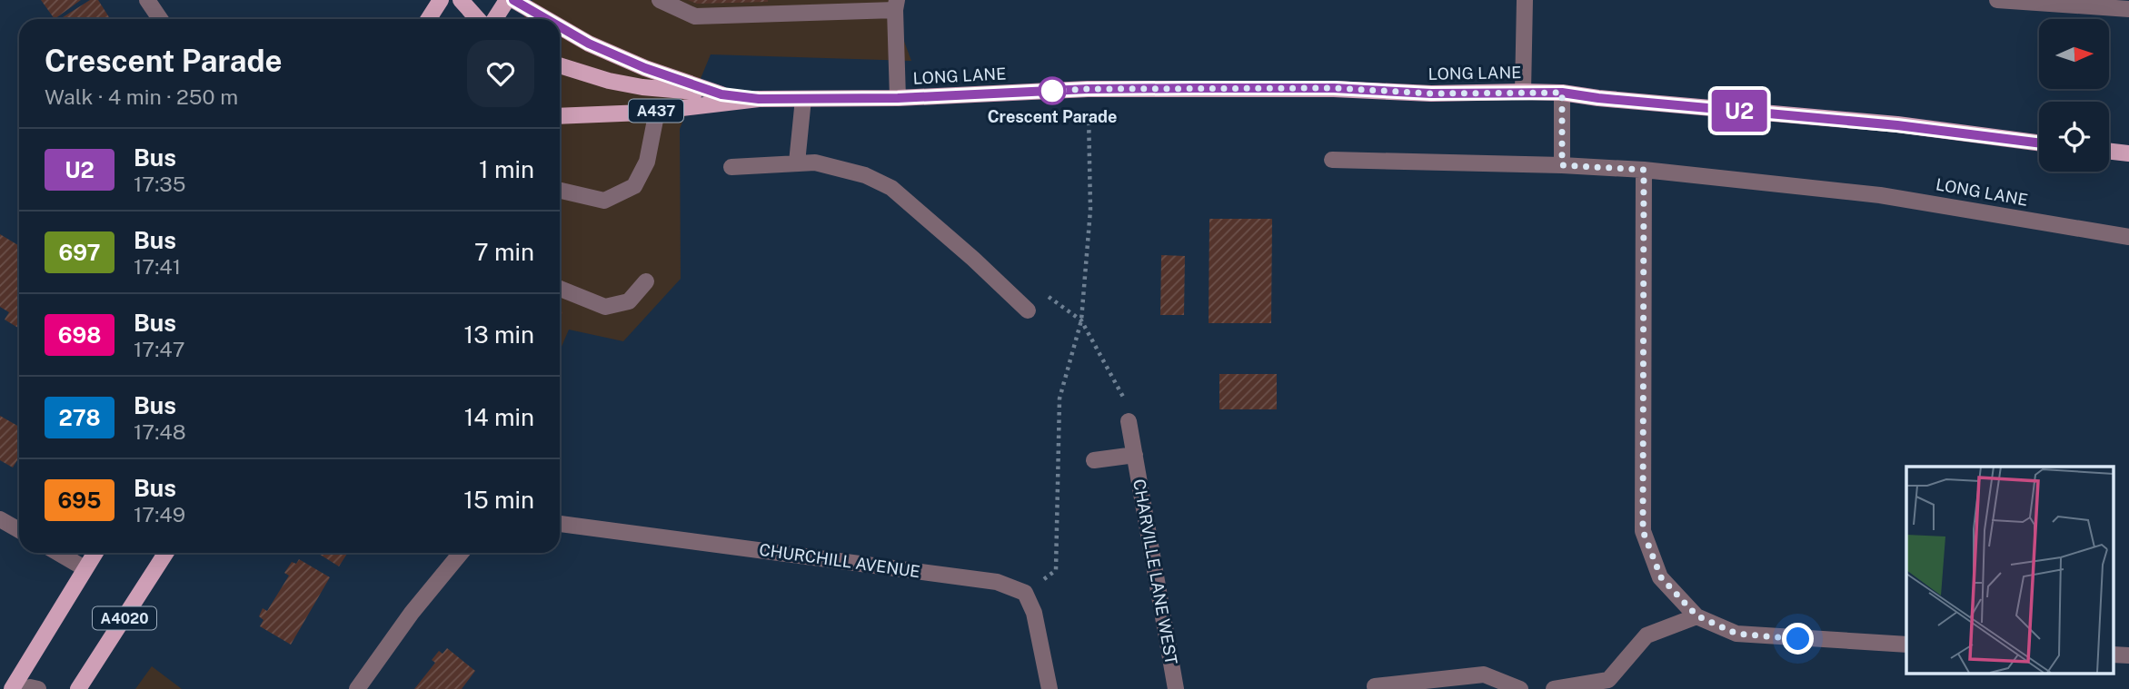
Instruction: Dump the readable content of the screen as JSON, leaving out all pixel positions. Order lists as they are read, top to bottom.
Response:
{
  "streets": {
    "main road": ["LONG LANE", "A437", "A4020"],
    "street": ["CHURCHILL AVENUE", "CHARVILLE LANE WEST"]
  },
  "places": ["Crescent Parade"],
  "lines": ["bus line U2"],
  "north": "right",
  "page": {
    "on_map": "U2",
    "heading": ["Crescent Parade", "Walk · 4 min · 250 m"],
    "list": [
      {
        "mark": "U2",
        "name": "Bus",
        "note": "17:35",
        "value": "1 min"
      },
      {
        "mark": "697",
        "name": "Bus",
        "note": "17:41",
        "value": "7 min"
      },
      {
        "mark": "698",
        "name": "Bus",
        "note": "17:47",
        "value": "13 min"
      },
      {
        "mark": "278",
        "name": "Bus",
        "note": "17:48",
        "value": "14 min"
      },
      {
        "mark": "695",
        "name": "Bus",
        "note": "17:49",
        "value": "15 min"
      }
    ]
  }
}
